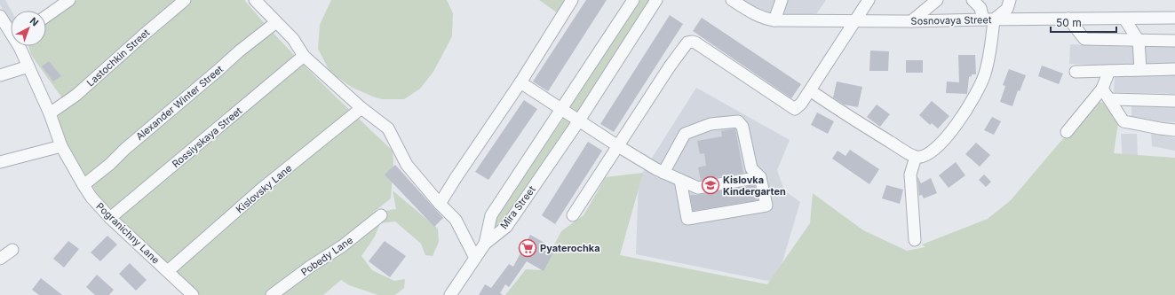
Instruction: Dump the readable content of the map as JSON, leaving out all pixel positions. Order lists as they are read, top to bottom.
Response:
{
  "streets": {
    "street": [
      "Sosnovaya Street",
      "Lastochkin Street",
      "Alexander Winter Street",
      "Rossiyskaya Street",
      "Kislovsky Lane",
      "Mira Street",
      "Pogranichny Lane",
      "Pobedy Lane"
    ]
  },
  "crossings": [
    ["Lastochkin Street", "Pogranichny Lane"],
    ["Alexander Winter Street", "Pogranichny Lane"],
    ["Rossiyskaya Street", "Pogranichny Lane"],
    ["Kislovsky Lane", "Pogranichny Lane"]
  ],
  "places": {
    "school or university": ["Kislovka Kindergarten"],
    "supermarket": ["Pyaterochka"]
  },
  "scale_bar": "50 m",
  "north": "top right"
}
